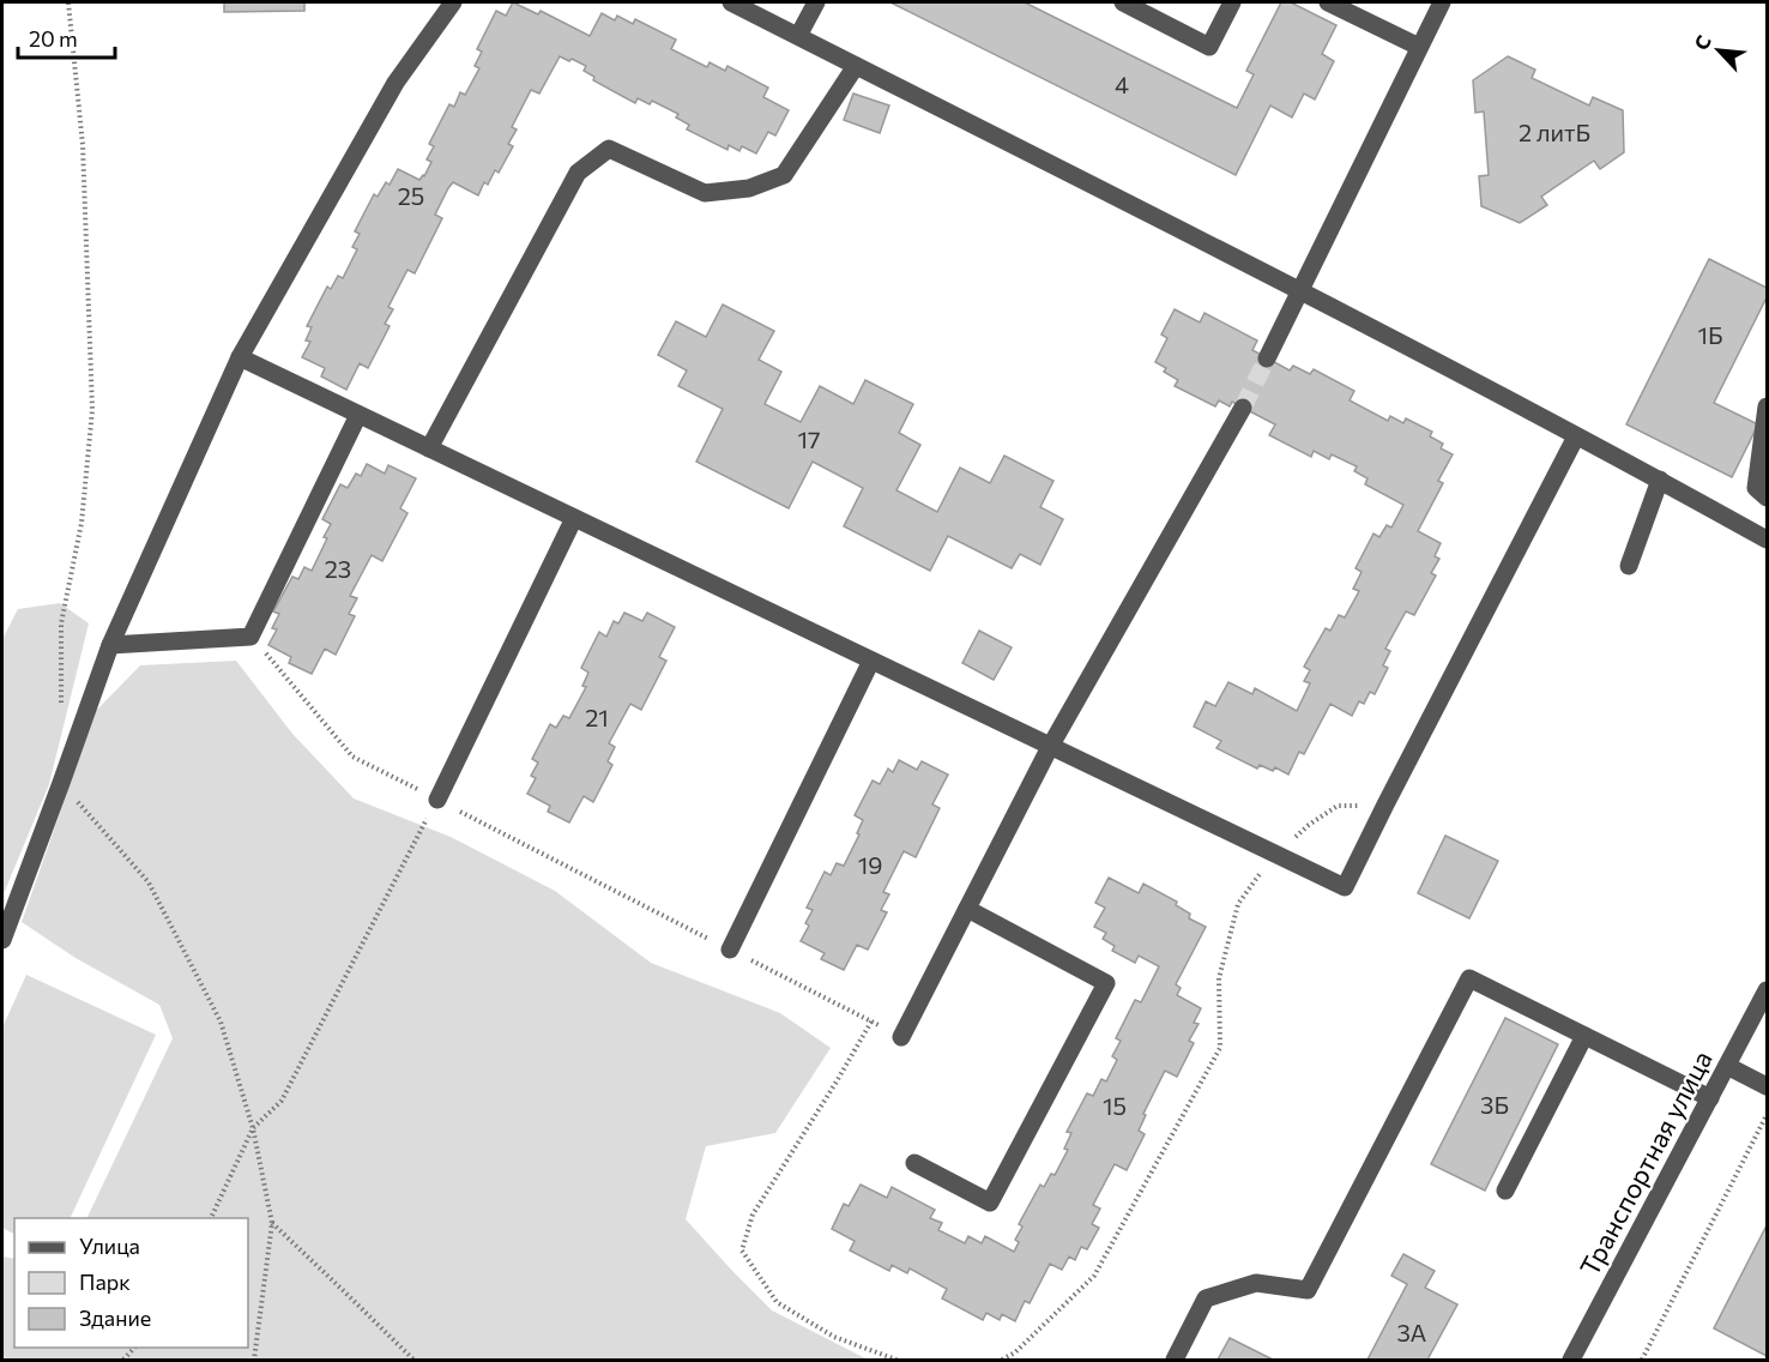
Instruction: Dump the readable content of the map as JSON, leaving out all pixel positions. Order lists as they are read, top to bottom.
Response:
{
  "streets": {
    "street": ["Транспортная улица"]
  },
  "house_numbers": [
    "4",
    "2 литБ",
    "25",
    "1Б",
    "17",
    "23",
    "21",
    "19",
    "3Б",
    "15",
    "3А"
  ],
  "legend": ["Улица", "Парк", "Здание"],
  "scale_bar": "20 m",
  "north": "top left"
}
